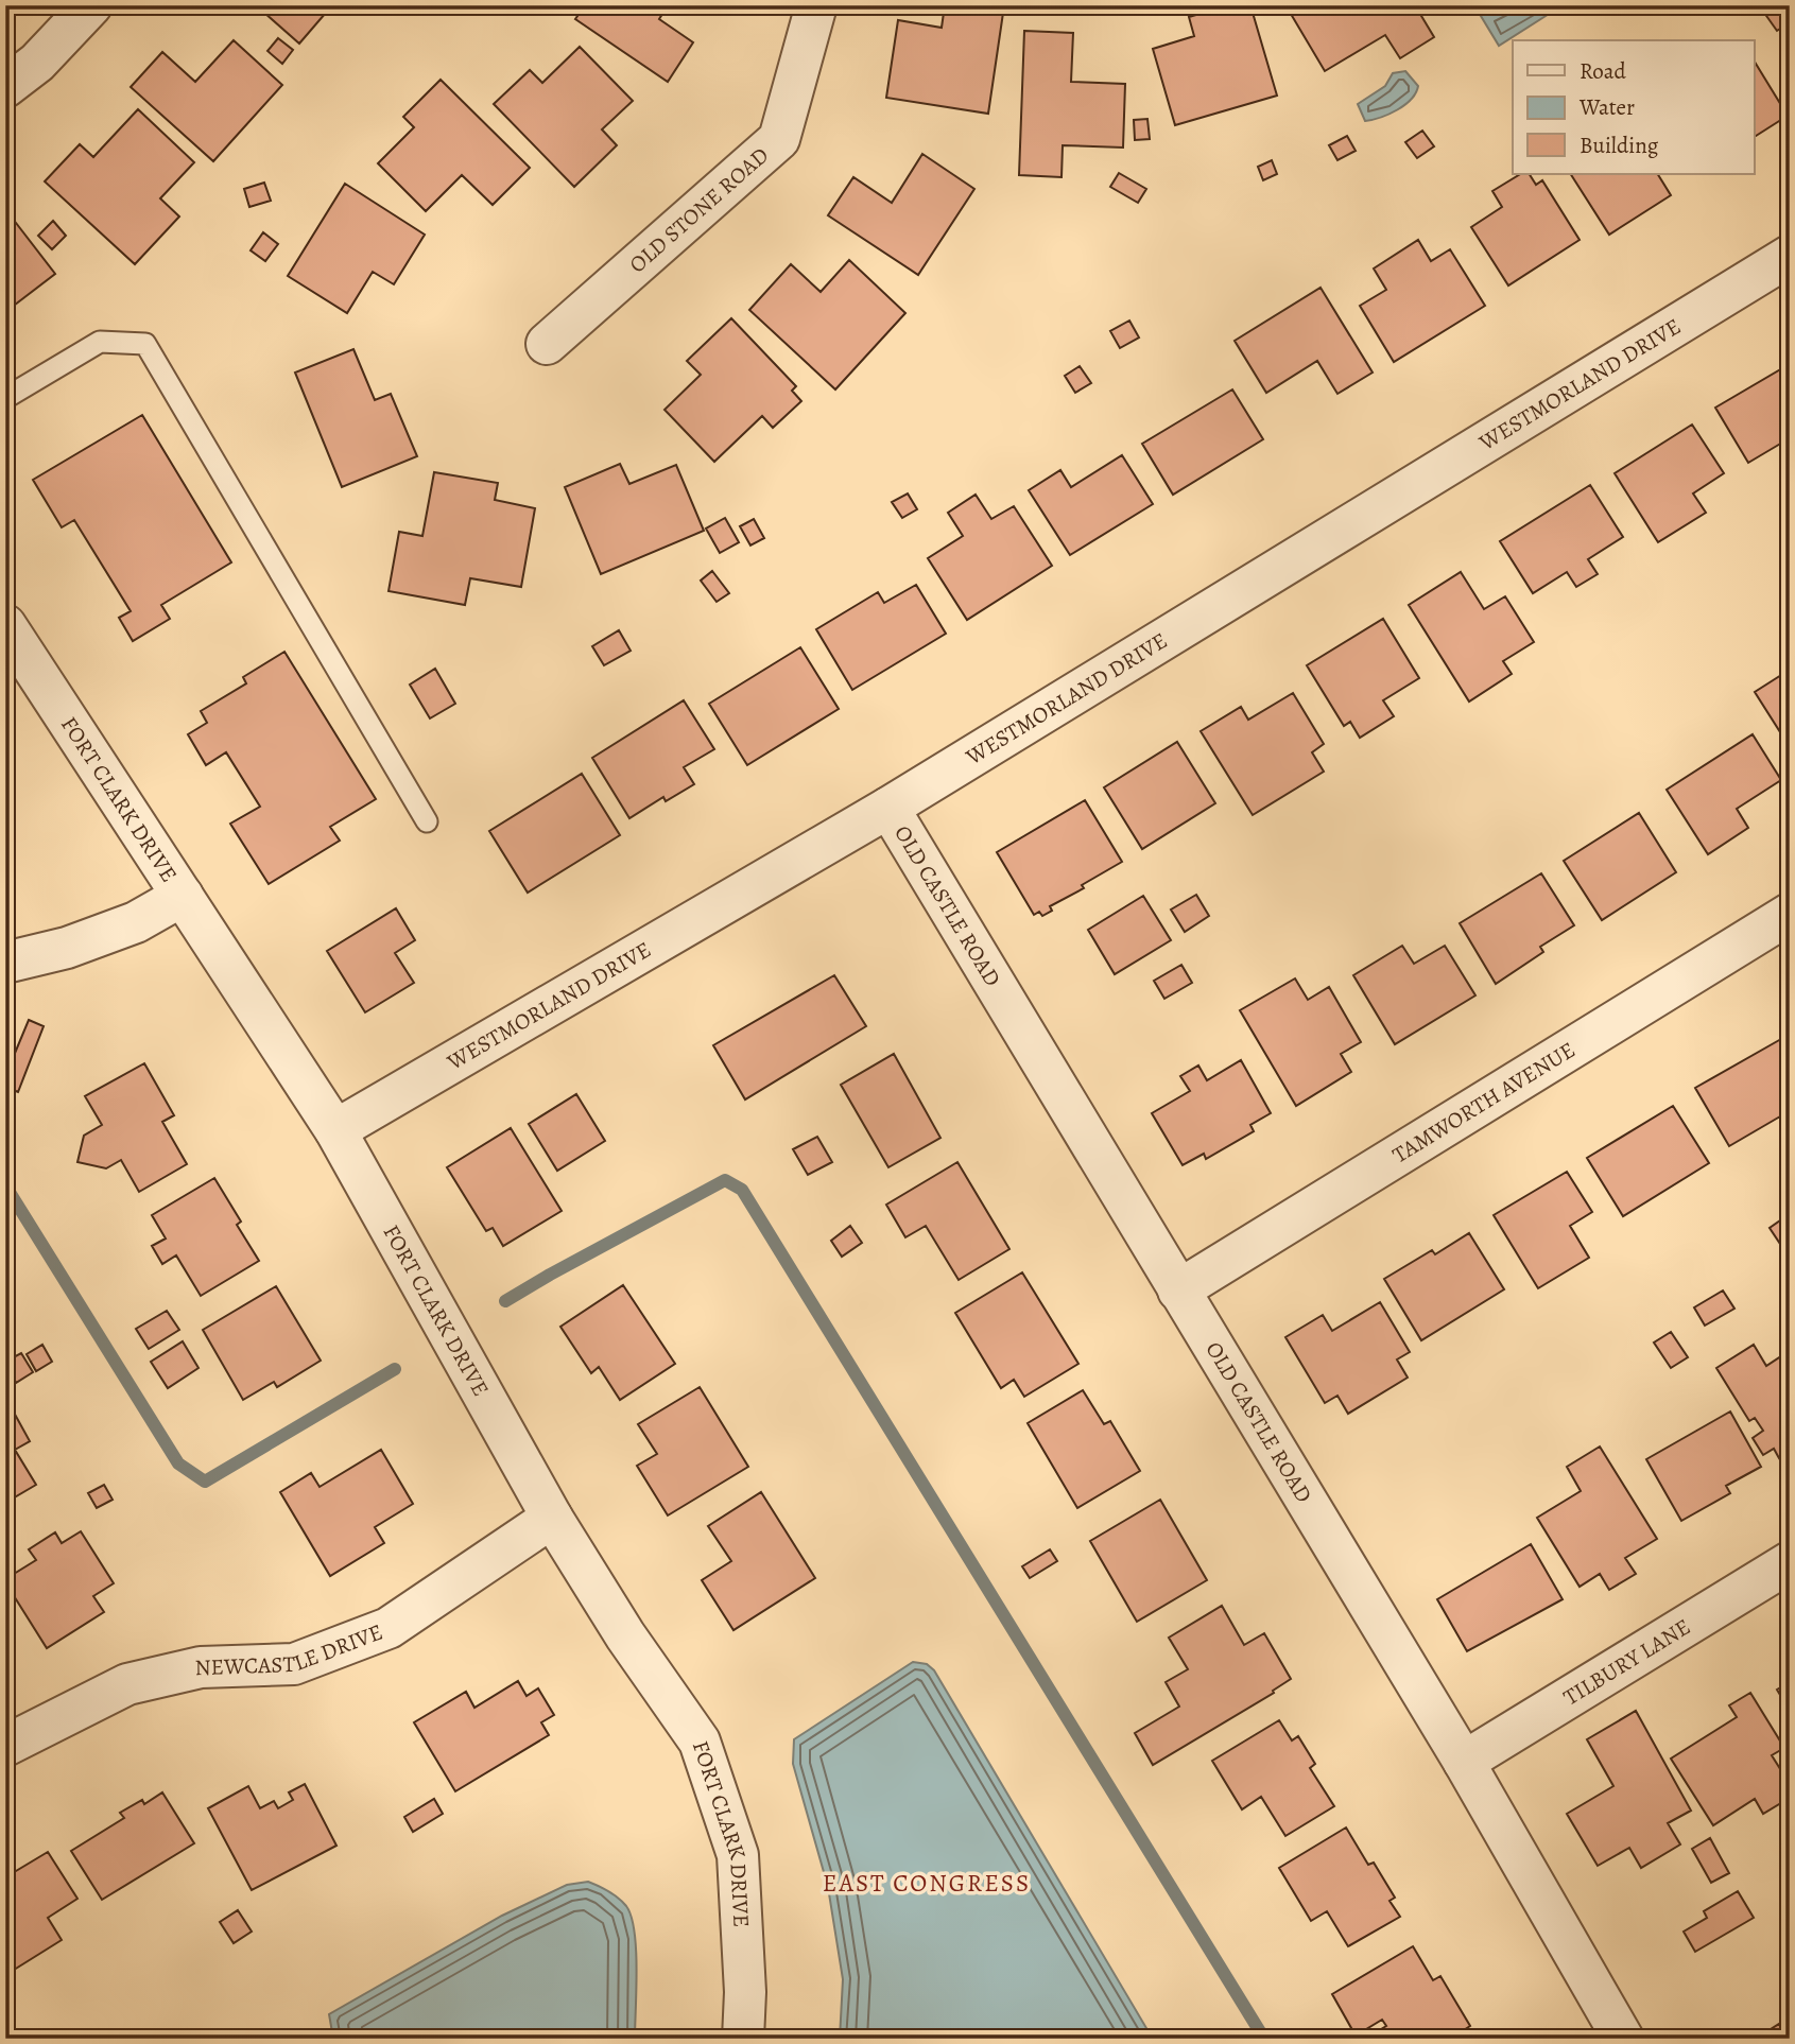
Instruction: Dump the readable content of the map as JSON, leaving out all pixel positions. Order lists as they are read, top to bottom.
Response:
{
  "streets": {
    "street": [
      "OLD STONE ROAD",
      "WESTMORLAND DRIVE",
      "FORT CLARK DRIVE",
      "OLD CASTLE ROAD",
      "TAMWORTH AVENUE",
      "NEWCASTLE DRIVE",
      "TILBURY LANE"
    ]
  },
  "crossings": [
    ["WESTMORLAND DRIVE", "FORT CLARK DRIVE"],
    ["WESTMORLAND DRIVE", "OLD CASTLE ROAD"],
    ["FORT CLARK DRIVE", "NEWCASTLE DRIVE"],
    ["OLD CASTLE ROAD", "TAMWORTH AVENUE"],
    ["OLD CASTLE ROAD", "TILBURY LANE"]
  ],
  "districts": ["EAST CONGRESS"],
  "legend": ["Road", "Water", "Building"]
}
